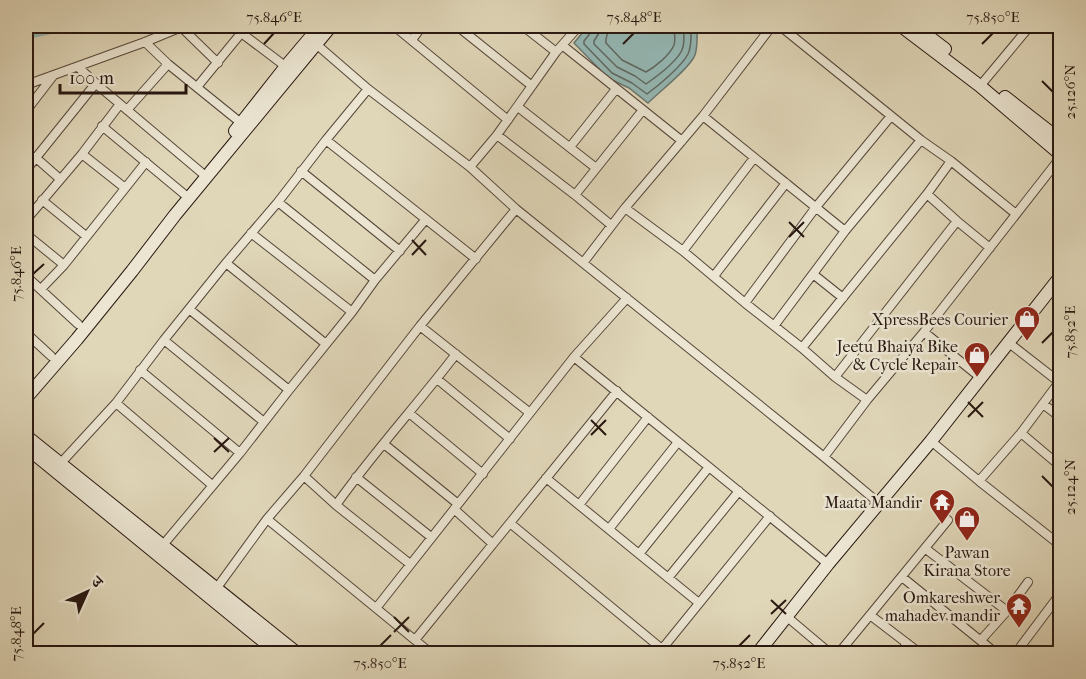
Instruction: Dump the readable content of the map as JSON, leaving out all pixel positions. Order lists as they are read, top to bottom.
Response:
{
  "places": {
    "shop": ["XpressBees Courier", "Jeetu Bhaiya Bike & Cycle Repair", "Pawan Kirana Store"],
    "temple": ["Maata Mandir", "Omkareshwer mahadev mandir"]
  },
  "scale_bar": "100 m",
  "north": "top right",
  "coordinates": [
    "75.846°E",
    "75.848°E",
    "75.850°E",
    "25.126°N",
    "75.852°E",
    "25.124°N"
  ]
}
